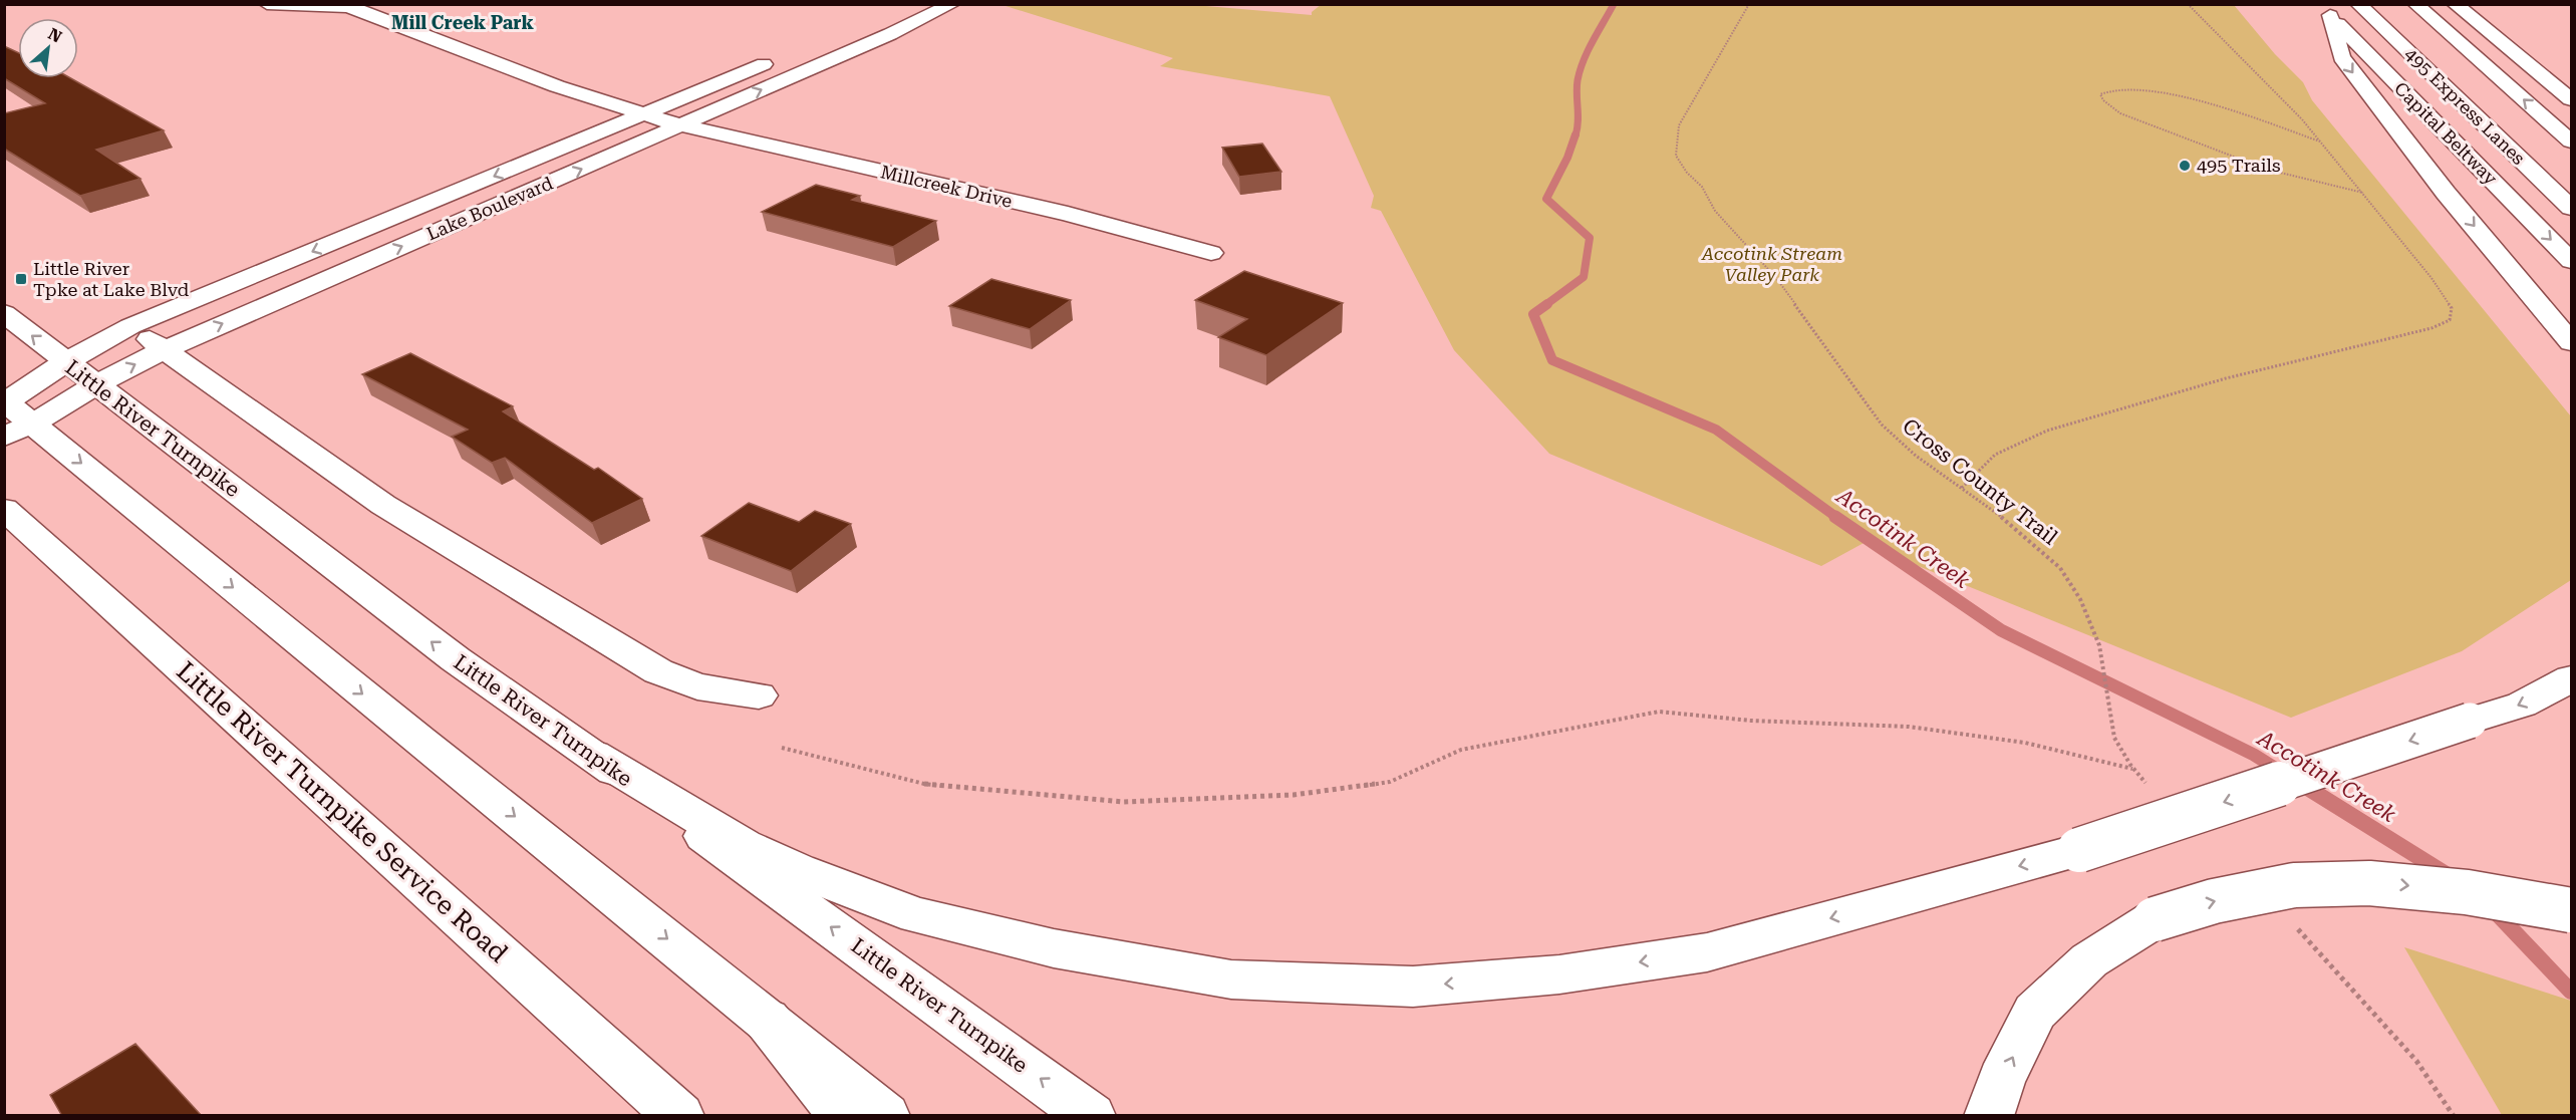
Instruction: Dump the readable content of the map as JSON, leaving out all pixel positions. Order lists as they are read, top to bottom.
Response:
{
  "streets": {
    "main road": [
      "495 Express Lanes",
      "Capital Beltway",
      "Millcreek Drive",
      "Lake Boulevard",
      "Little River Turnpike",
      "Little River Turnpike Service Road"
    ],
    "path": ["Cross County Trail"]
  },
  "crossings": [
    ["Millcreek Drive", "Lake Boulevard"],
    ["Lake Boulevard", "Little River Turnpike"]
  ],
  "districts": ["Mill Creek Park"],
  "water": ["Accotink Creek"],
  "parks": ["Accotink Stream Valley Park"],
  "places": {
    "other": ["495 Trails"],
    "transit": ["Little River Tpke at Lake Blvd"]
  },
  "north": "top right"
}
